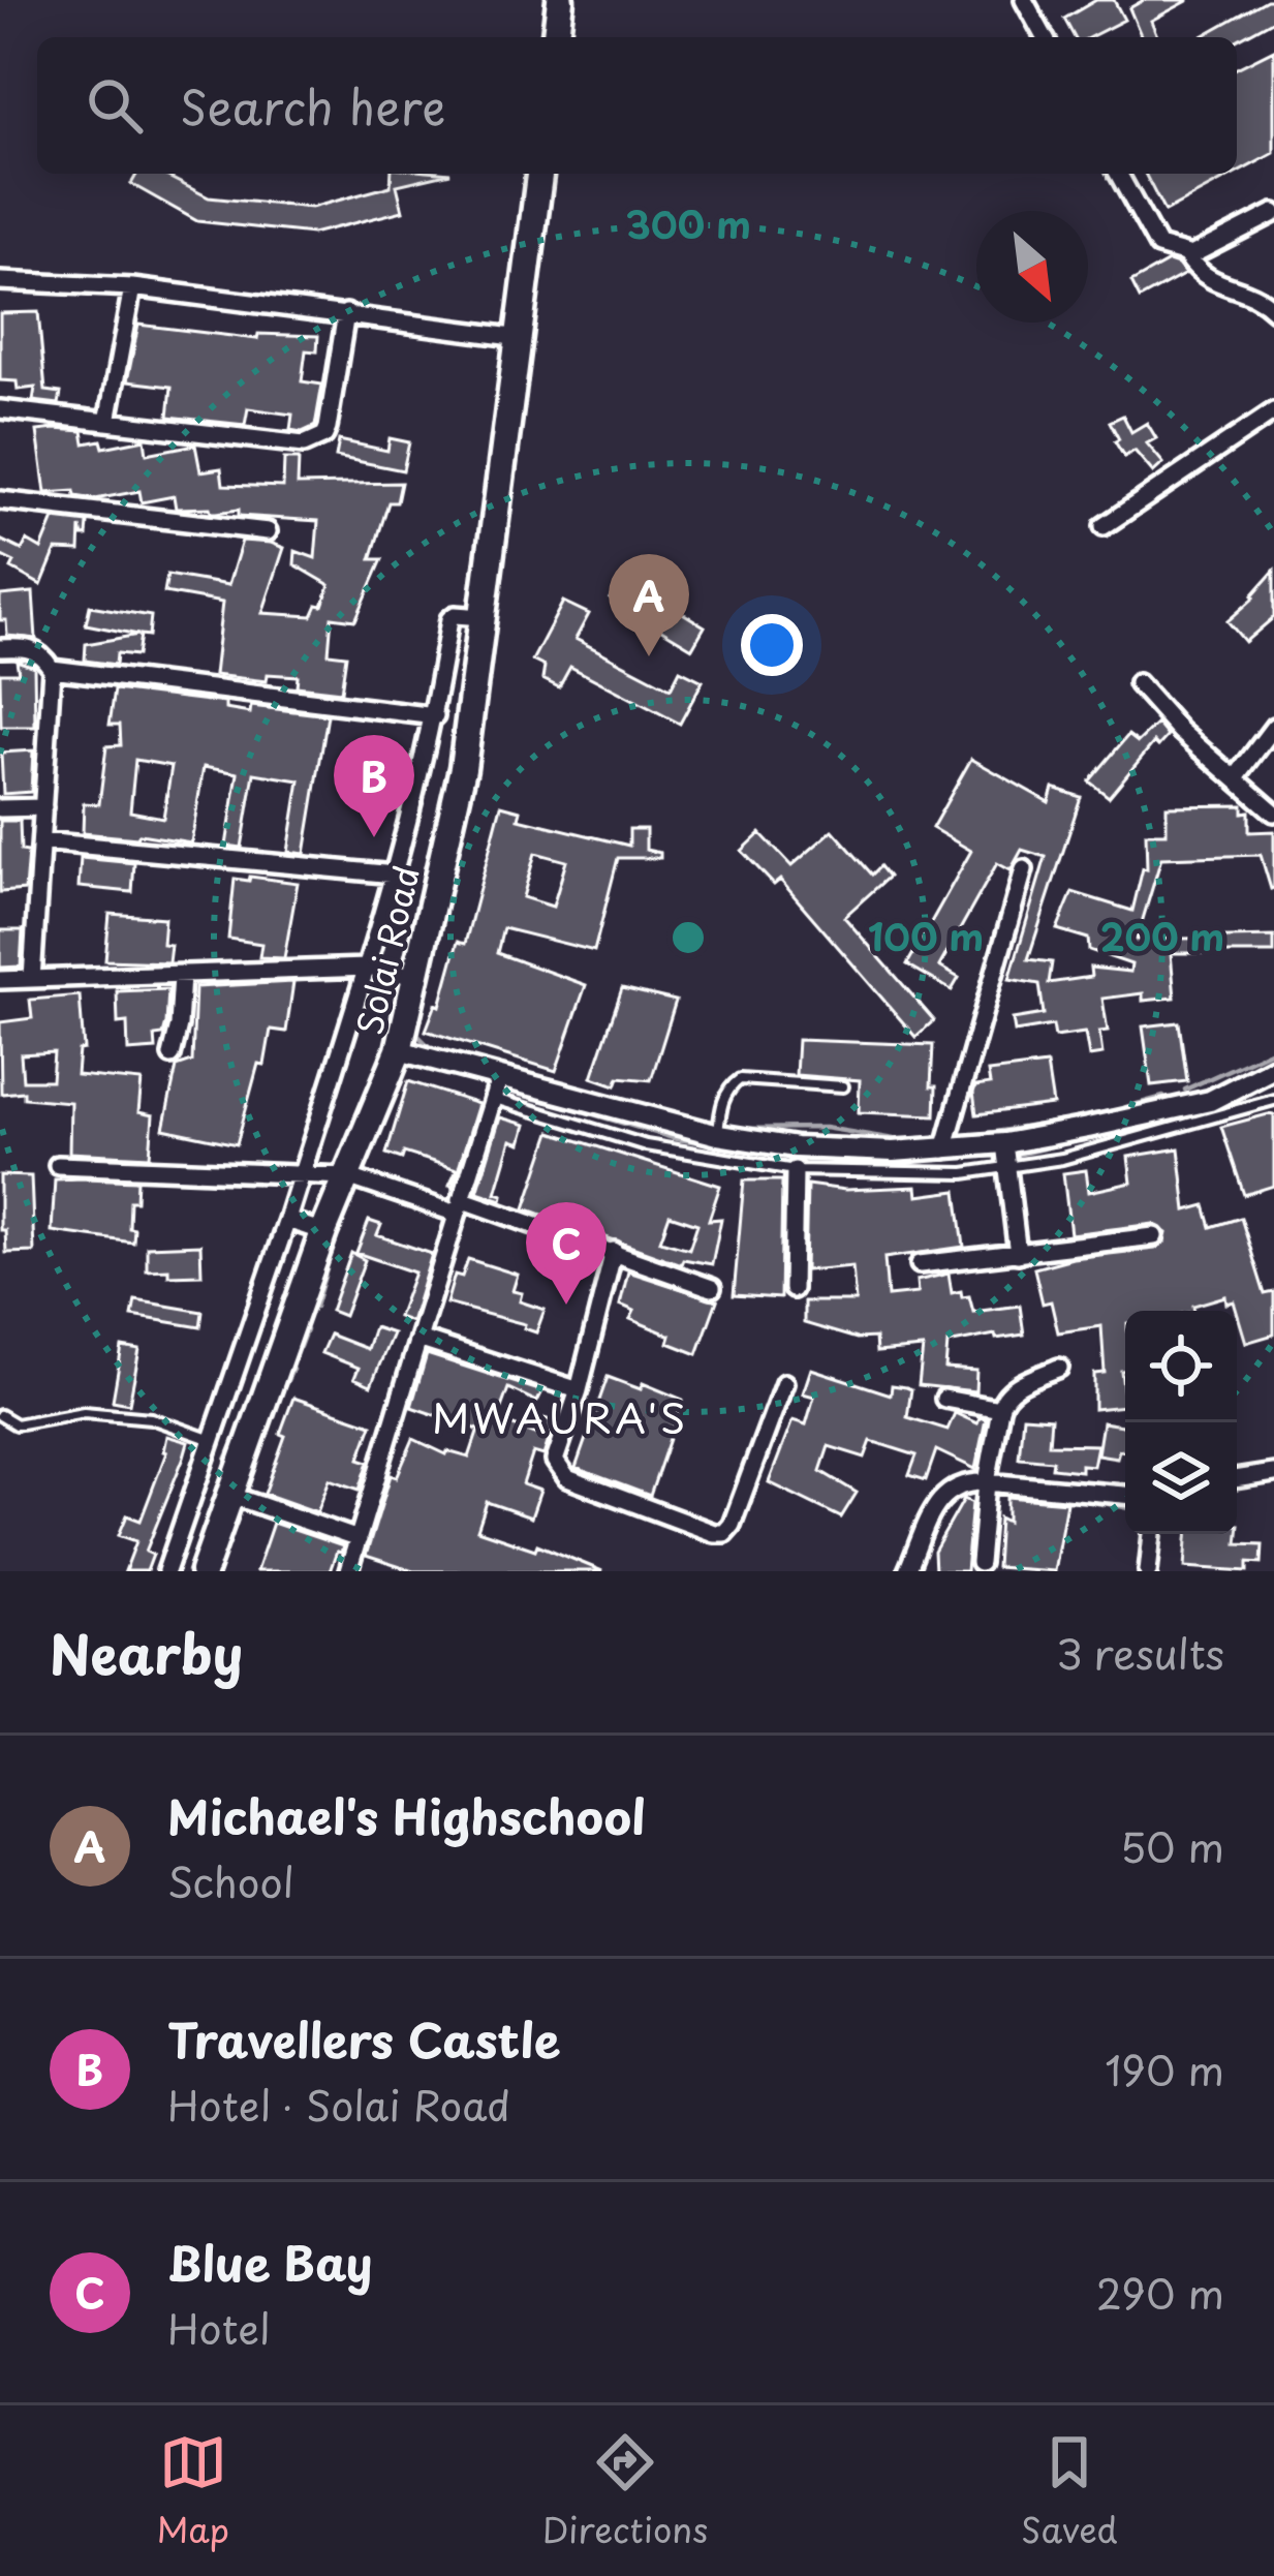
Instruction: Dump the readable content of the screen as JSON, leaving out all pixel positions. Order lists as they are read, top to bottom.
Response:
{
  "streets": {
    "highway": ["Solai Road"]
  },
  "districts": ["MWAURA'S"],
  "north": "bottom right",
  "page": {
    "search": "Search here",
    "pins": ["A", "B", "C"],
    "heading": ["Nearby", "3 results"],
    "list": [
      {
        "mark": "A",
        "name": "Michael's Highschool",
        "note": "School",
        "value": "50 m"
      },
      {
        "mark": "B",
        "name": "Travellers Castle",
        "note": "Hotel · Solai Road",
        "value": "190 m"
      },
      {
        "mark": "C",
        "name": "Blue Bay",
        "note": "Hotel",
        "value": "290 m"
      }
    ],
    "nav": ["Map", "Directions", "Saved"]
  },
  "rings": ["300 m", "100 m", "200 m"]
}
